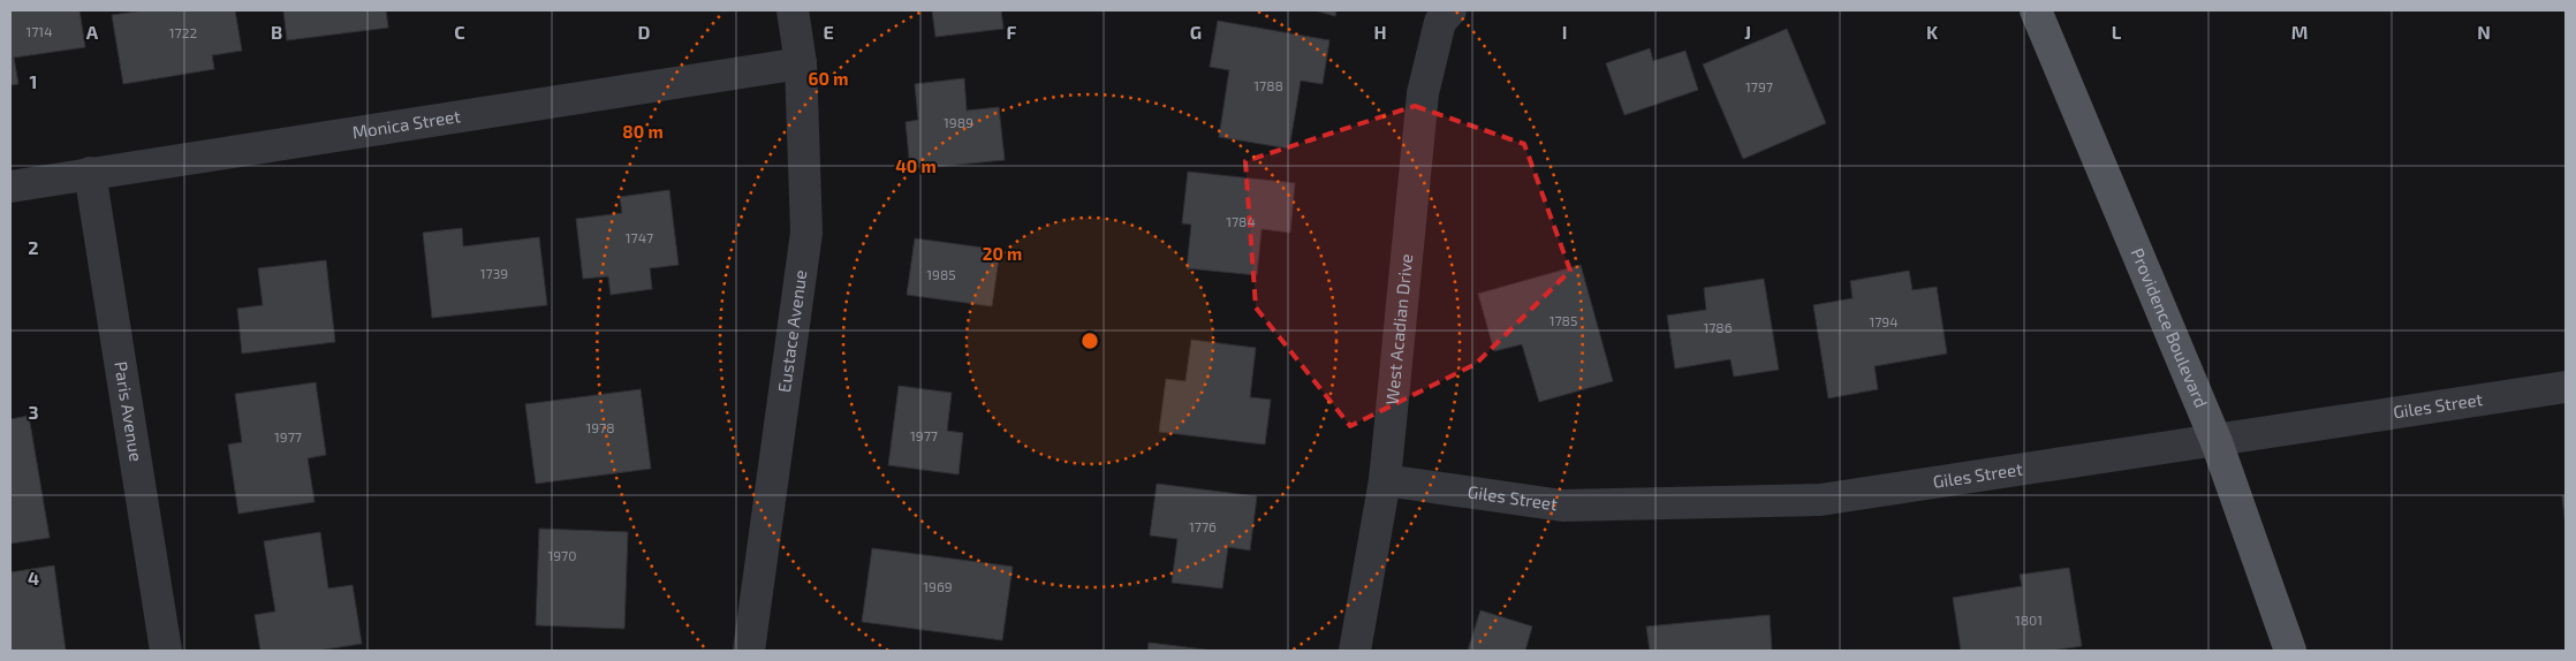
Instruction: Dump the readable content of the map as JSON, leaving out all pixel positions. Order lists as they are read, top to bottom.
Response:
{
  "streets": {
    "main road": ["Providence Boulevard"],
    "street": [
      "Monica Street",
      "West Acadian Drive",
      "Eustace Avenue",
      "Giles Street",
      "Paris Avenue"
    ]
  },
  "crossings": [
    ["Monica Street", "Eustace Avenue"],
    ["Monica Street", "Paris Avenue"],
    ["West Acadian Drive", "Giles Street"],
    ["Providence Boulevard", "Giles Street"]
  ],
  "house_numbers": [
    "1714",
    "1722",
    "1788",
    "1797",
    "1989",
    "1784",
    "1747",
    "1739",
    "1985",
    "1785",
    "1794",
    "1786",
    "1978",
    "1977",
    "1977",
    "1776",
    "1970",
    "1969",
    "1801"
  ],
  "grid": {
    "columns": [
      "A",
      "B",
      "C",
      "D",
      "E",
      "F",
      "G",
      "H",
      "I",
      "J",
      "K",
      "L",
      "M",
      "N"
    ],
    "rows": [
      "1",
      "2",
      "3",
      "4"
    ]
  },
  "rings": [
    "60 m",
    "80 m",
    "40 m",
    "20 m"
  ]
}
